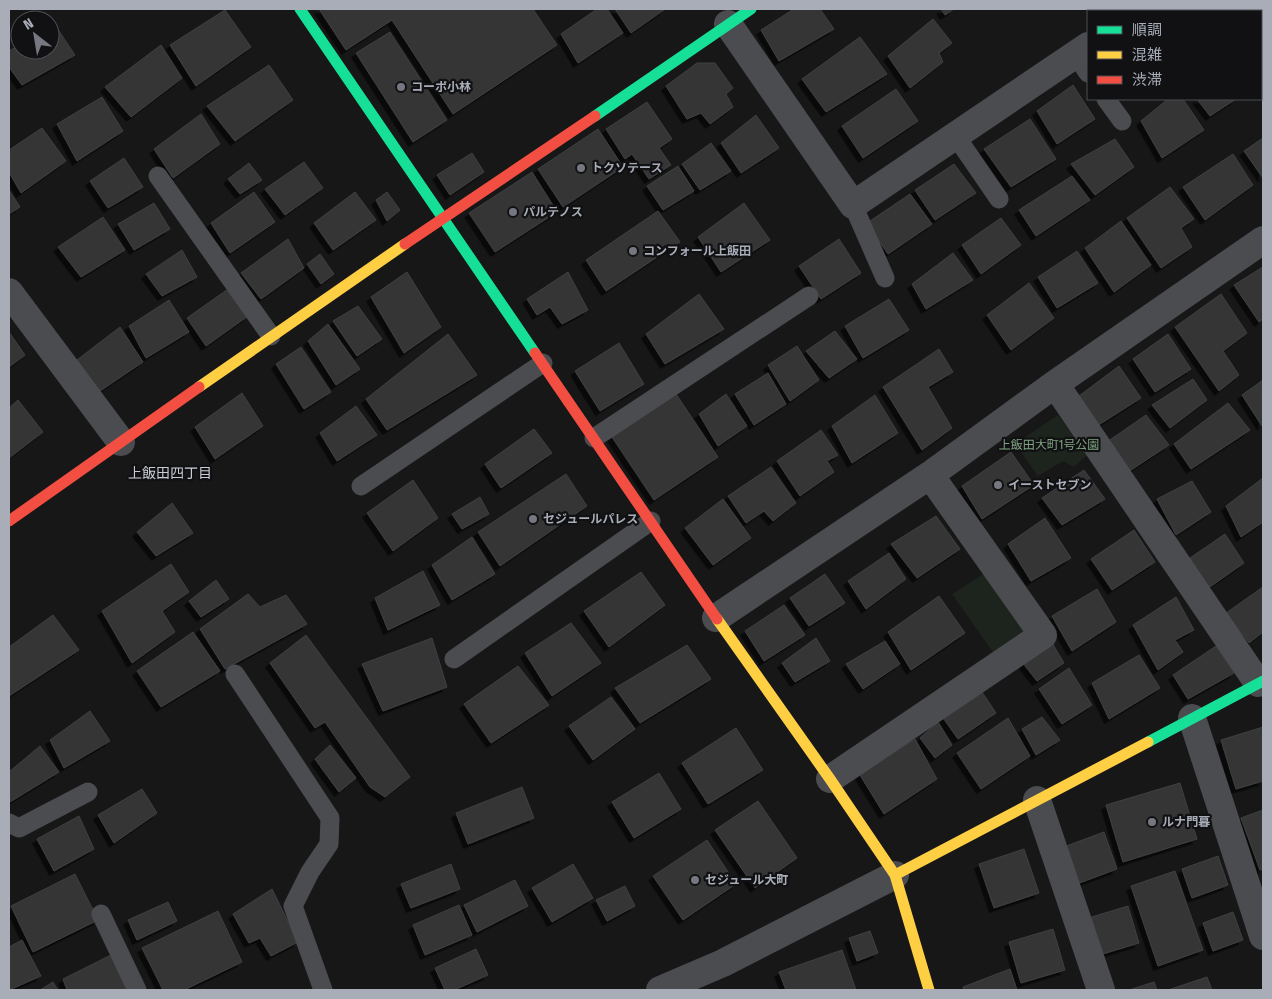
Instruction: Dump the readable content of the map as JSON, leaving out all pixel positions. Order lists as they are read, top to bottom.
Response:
{
  "districts": ["上飯田四丁目"],
  "parks": ["上飯田大町1号公園"],
  "places": [
    "コーポ小林",
    "トクソテース",
    "パルテノス",
    "コンフォール上飯田",
    "イーストセブン",
    "セジュールパレス",
    "ルナ門暮",
    "セジュール大町"
  ],
  "legend": ["順調", "混雑", "渋滞"],
  "north": "top left"
}
